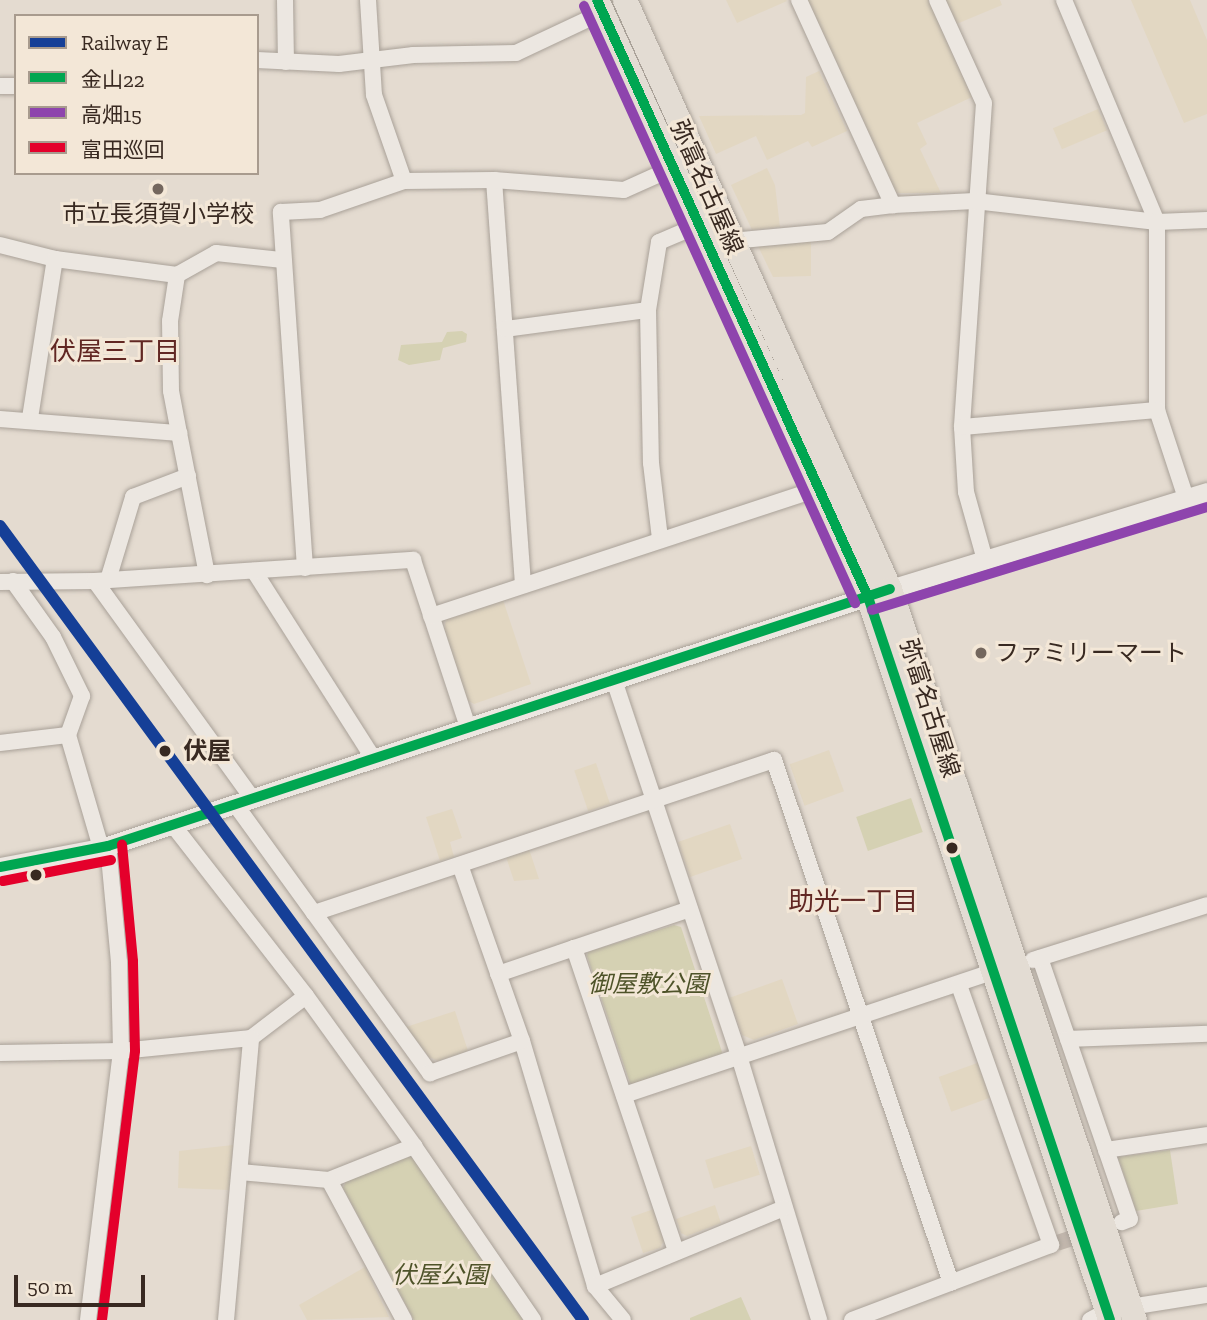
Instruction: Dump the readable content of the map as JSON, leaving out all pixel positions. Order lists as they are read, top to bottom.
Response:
{
  "streets": {
    "main road": ["弥富名古屋線"]
  },
  "districts": ["伏屋三丁目", "助光一丁目"],
  "parks": ["御屋敷公園", "伏屋公園"],
  "places": ["市立長須賀小学校", "ファミリーマート", "伏屋"],
  "lines": [
    "transit line 金山22",
    "transit line 高畑15",
    "rail line E",
    "transit line 富田巡回"
  ],
  "legend": [
    "Railway E",
    "金山22",
    "高畑15",
    "富田巡回"
  ],
  "scale_bar": "50 m"
}
